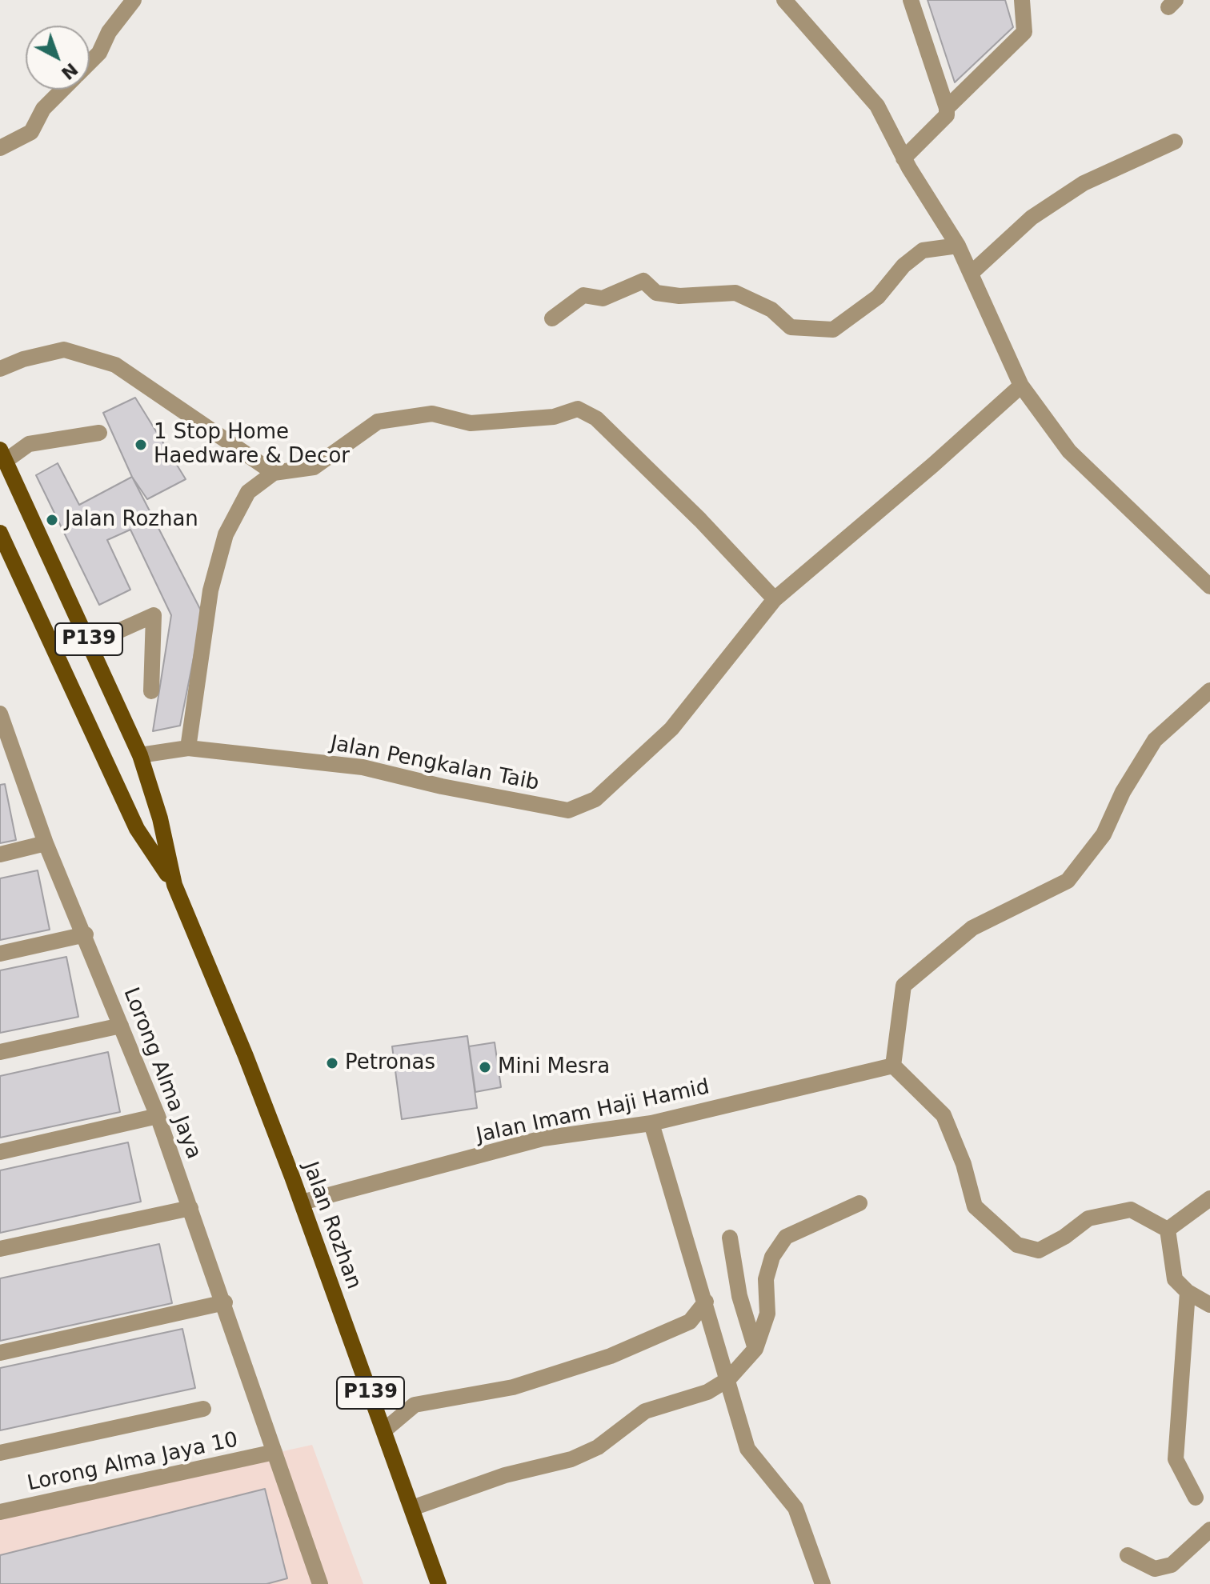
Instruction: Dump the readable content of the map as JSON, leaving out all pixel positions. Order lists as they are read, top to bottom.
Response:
{
  "streets": {
    "main road": ["P139", "Jalan Rozhan"],
    "street": [
      "Jalan Pengkalan Taib",
      "Lorong Alma Jaya",
      "Jalan Imam Haji Hamid",
      "Lorong Alma Jaya 10"
    ]
  },
  "crossings": [
    ["Jalan Pengkalan Taib", "Jalan Rozhan"],
    ["Lorong Alma Jaya", "Lorong Alma Jaya 10"],
    ["Jalan Imam Haji Hamid", "Jalan Rozhan"]
  ],
  "places": [
    "1 Stop Home Haedware & Decor",
    "Jalan Rozhan",
    "Petronas",
    "Mini Mesra"
  ],
  "north": "bottom right"
}
